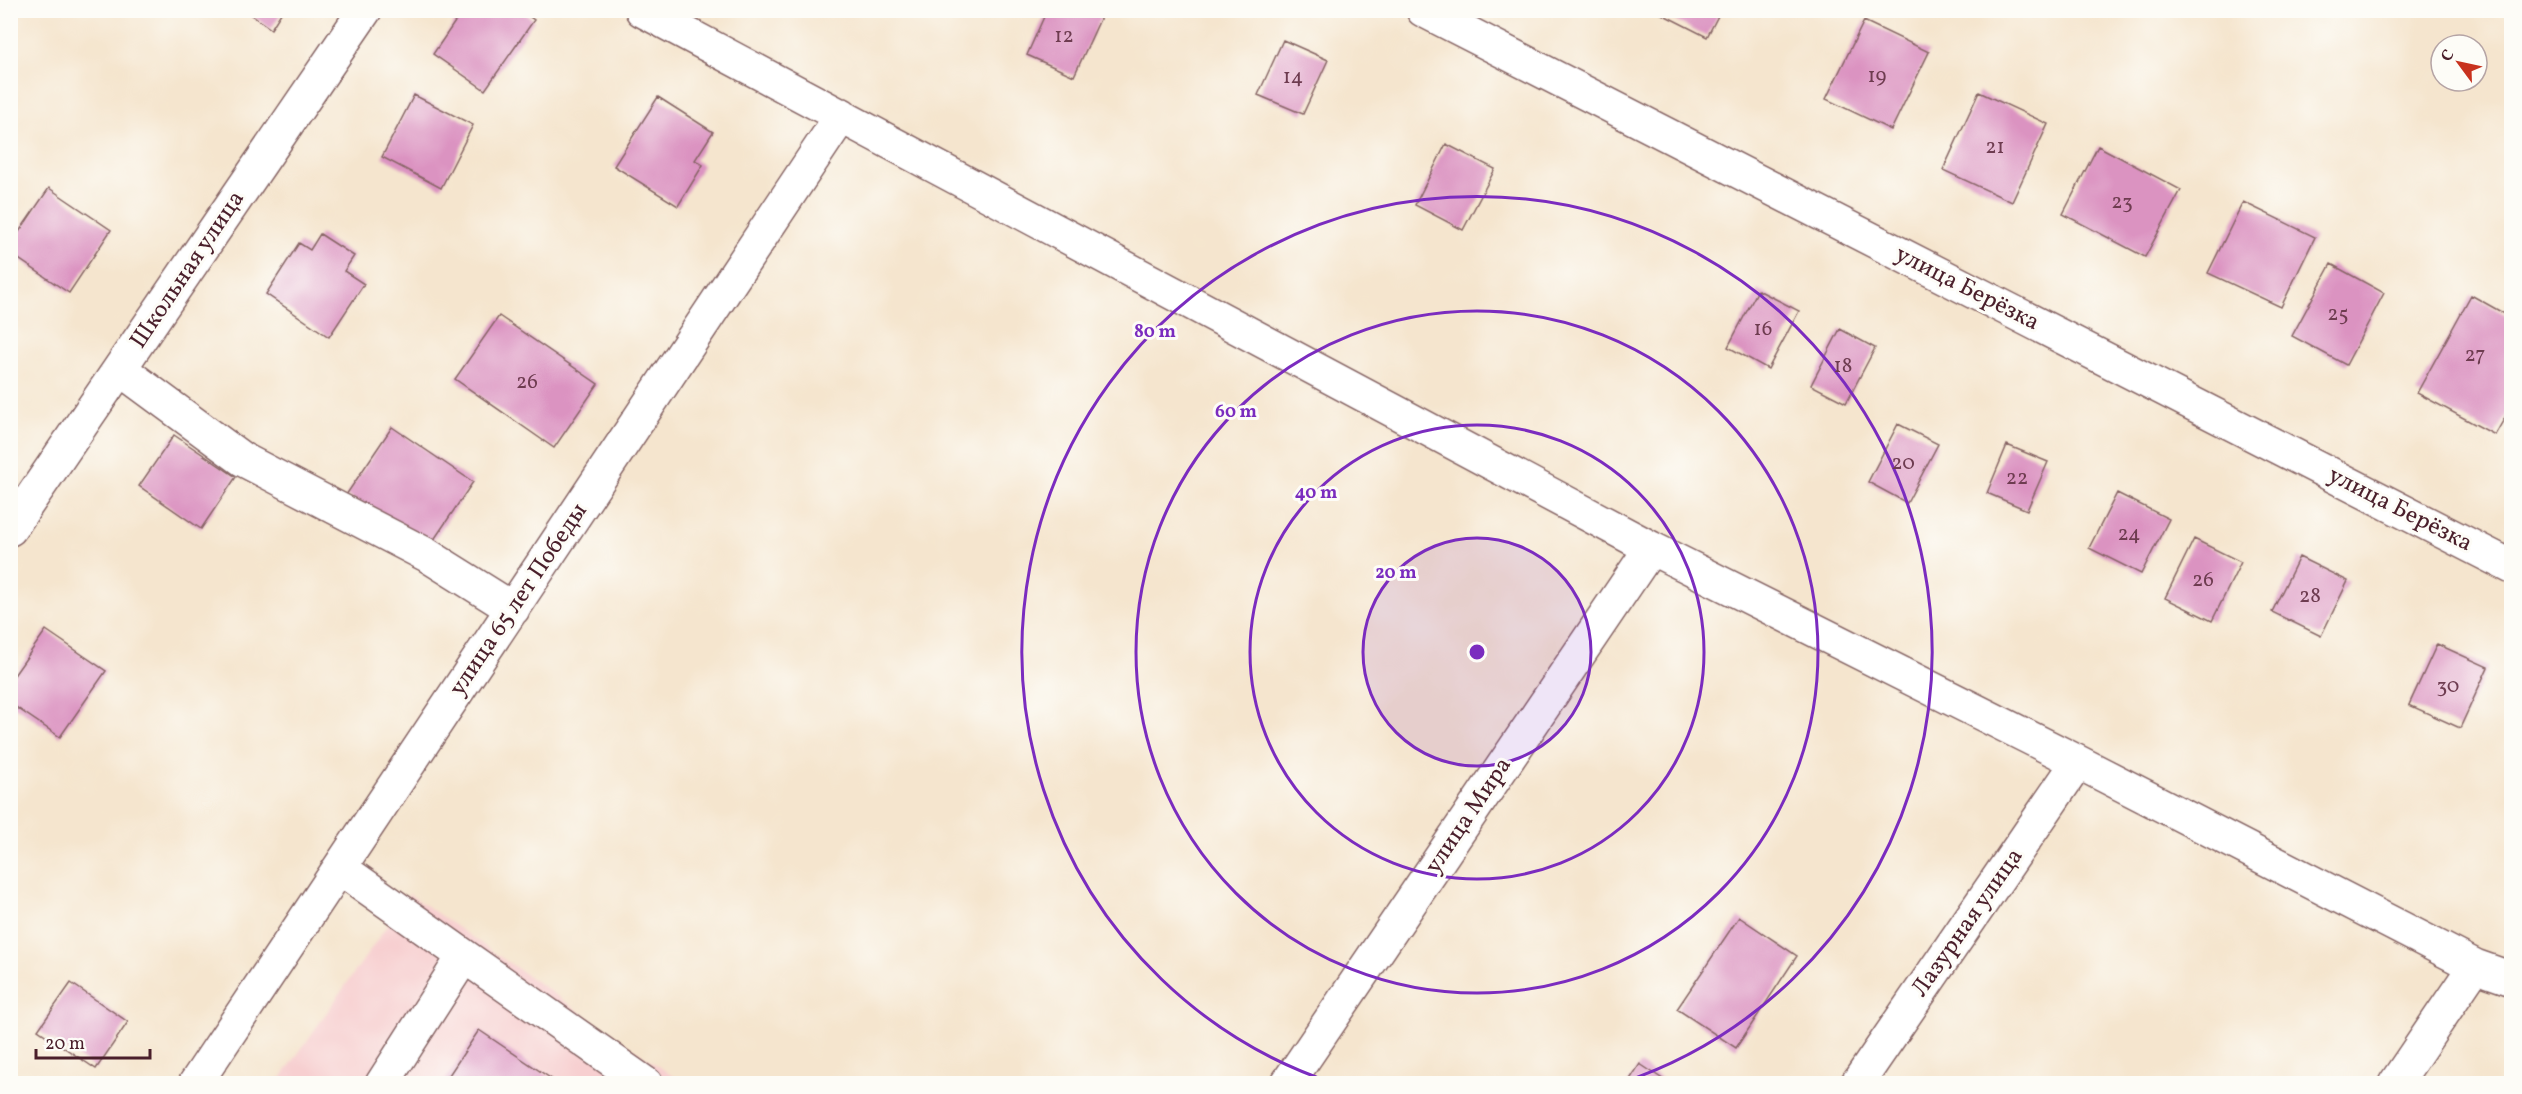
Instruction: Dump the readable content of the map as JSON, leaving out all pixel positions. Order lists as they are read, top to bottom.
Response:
{
  "streets": {
    "street": [
      "Школьная улица",
      "улица Берёзка",
      "улица 65 лет Победы",
      "улица Мира",
      "Лазурная улица"
    ]
  },
  "house_numbers": [
    "12",
    "19",
    "14",
    "21",
    "23",
    "25",
    "16",
    "27",
    "18",
    "26",
    "20",
    "22",
    "24",
    "26",
    "28",
    "30"
  ],
  "scale_bar": "20 m",
  "north": "top left",
  "rings": [
    "80 m",
    "60 m",
    "40 m",
    "20 m"
  ]
}
